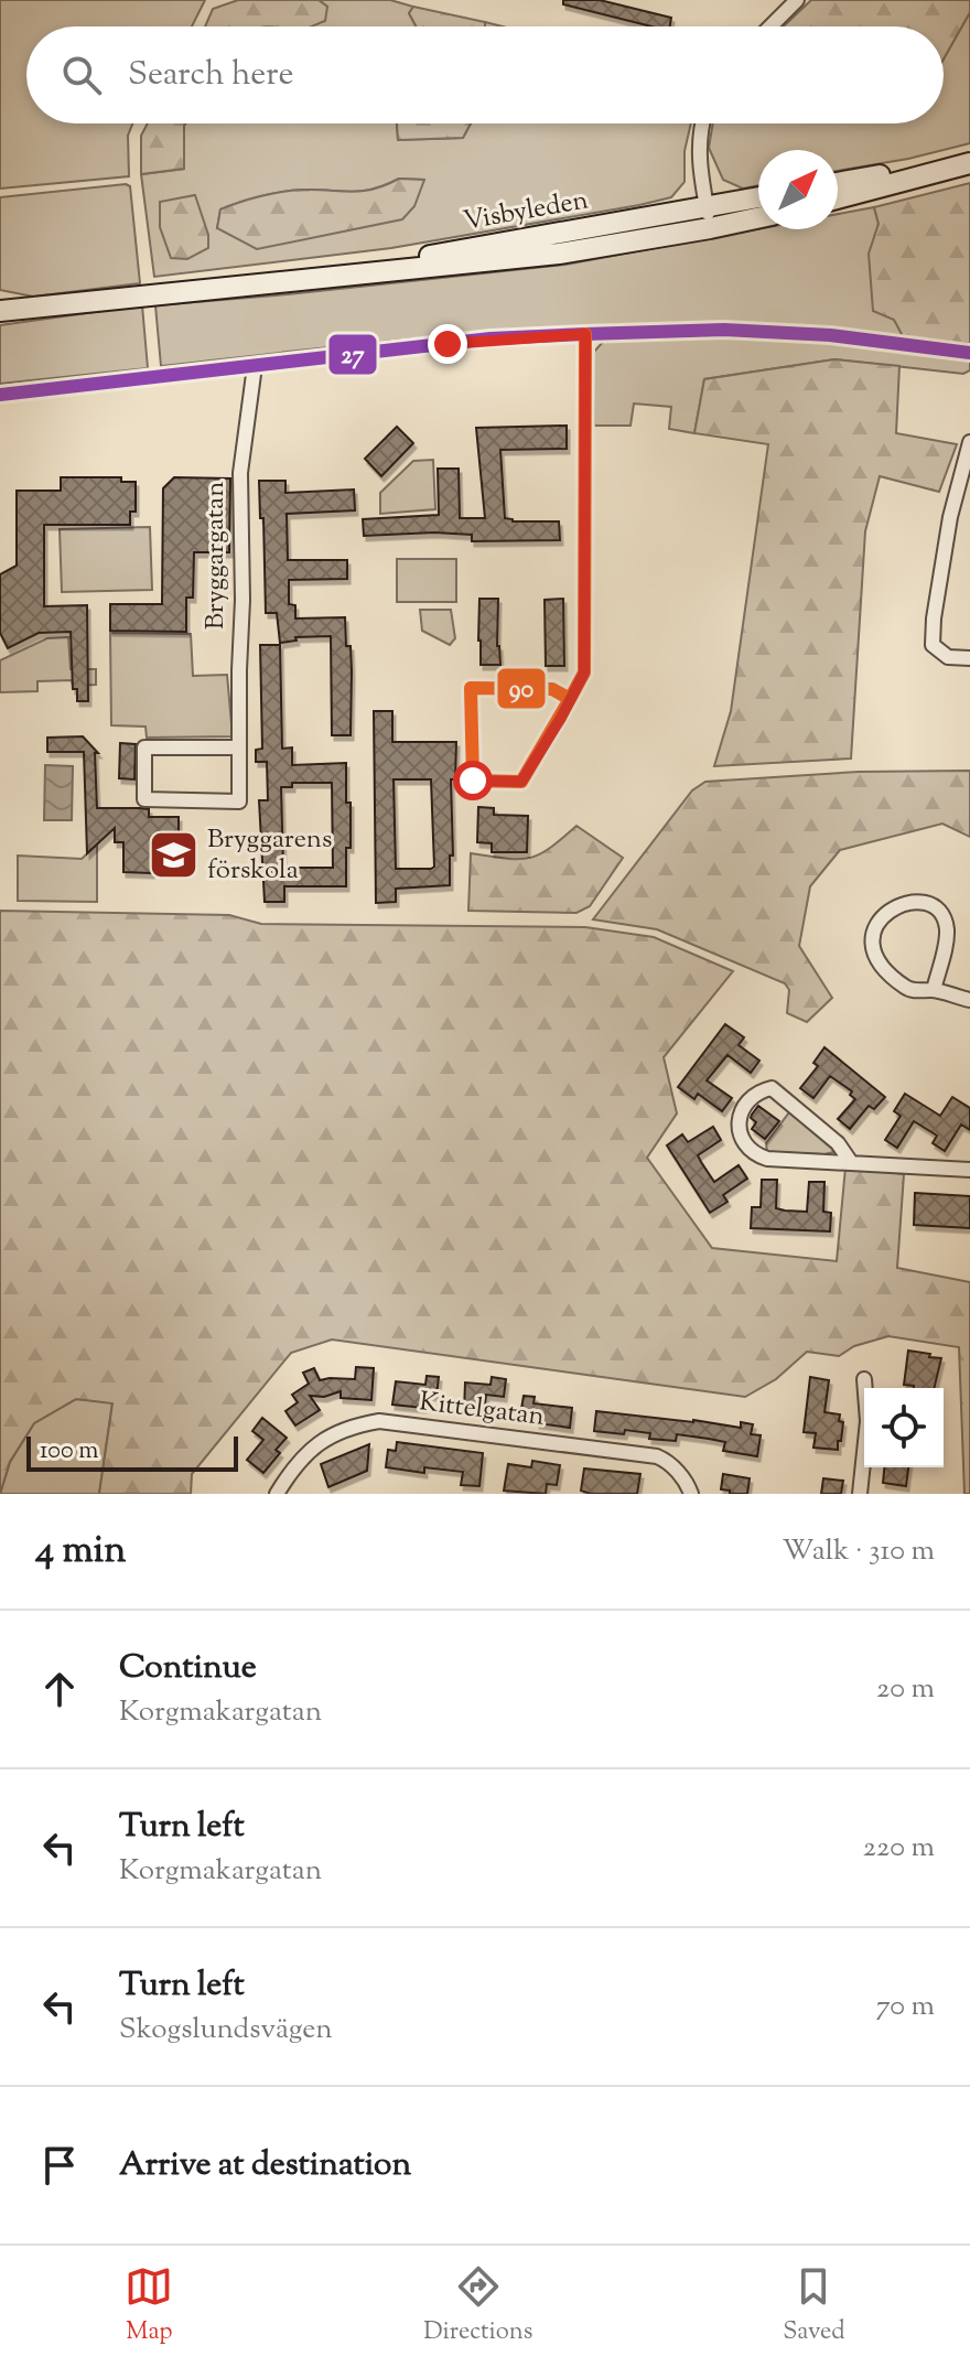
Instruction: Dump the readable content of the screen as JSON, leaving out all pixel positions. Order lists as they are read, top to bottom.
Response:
{
  "streets": {
    "main road": ["Visbyleden"],
    "street": ["Bryggargatan", "Kittelgatan"]
  },
  "places": {
    "school or university": ["Bryggarens förskola"]
  },
  "lines": ["transit line 27", "transit line 90"],
  "scale_bar": "100 m",
  "north": "top right",
  "page": {
    "search": "Search here",
    "scale": "100 m",
    "heading": ["4 min", "Walk · 310 m"],
    "list": [
      ["Continue", "Korgmakargatan", "20 m"],
      ["Turn left", "Korgmakargatan", "220 m"],
      ["Turn left", "Skogslundsvägen", "70 m"],
      "Arrive at destination"
    ],
    "nav": ["Map", "Directions", "Saved"]
  }
}
